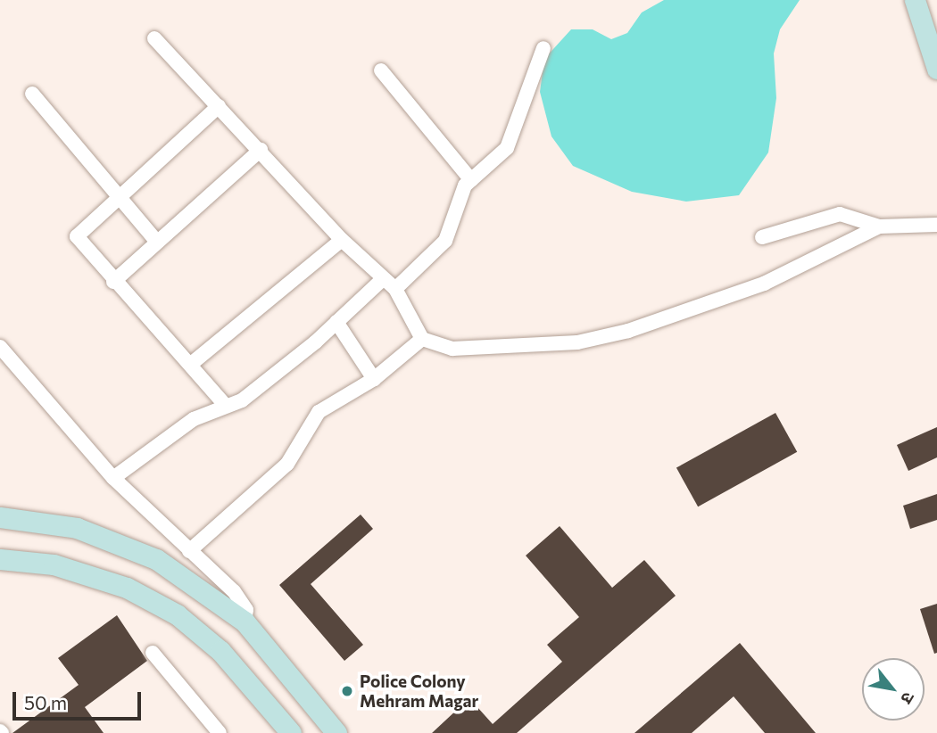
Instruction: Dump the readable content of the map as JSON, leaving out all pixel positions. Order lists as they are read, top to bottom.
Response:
{
  "places": ["Police Colony Mehram Magar"],
  "scale_bar": "50 m",
  "north": "bottom right"
}
